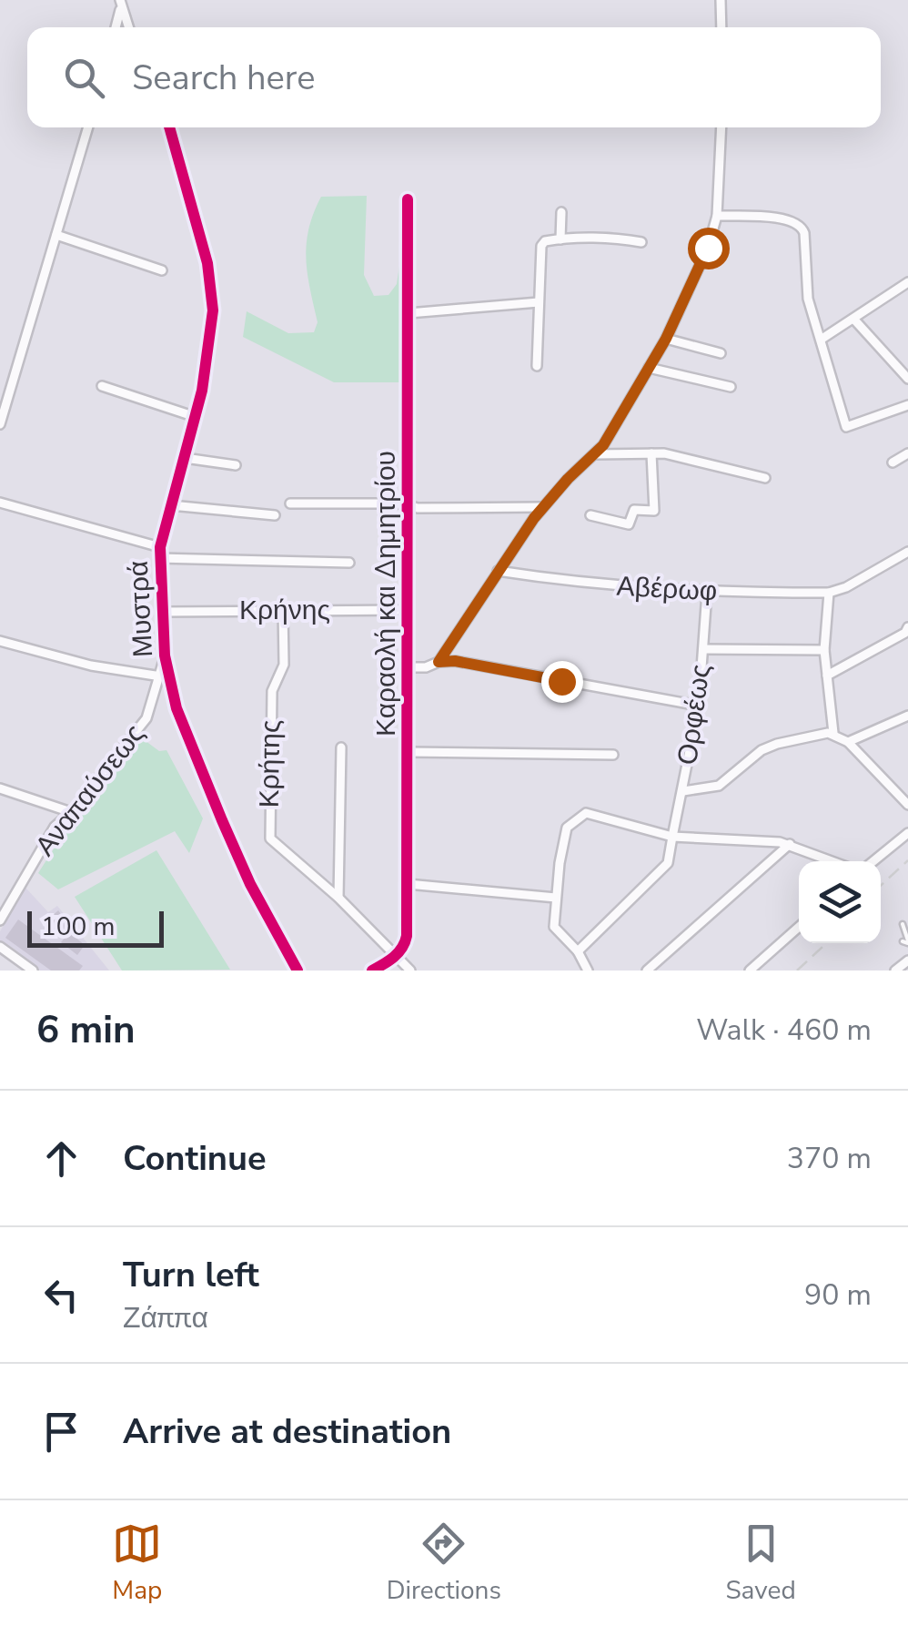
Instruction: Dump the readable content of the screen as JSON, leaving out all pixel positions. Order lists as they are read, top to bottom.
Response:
{
  "streets": {
    "street": [
      "Αβέρωφ",
      "Καραολή και Δημητρίου",
      "Μυστρά",
      "Κρήνης",
      "Ορφέως",
      "Κρήτης",
      "Αναπαύσεως"
    ]
  },
  "crossings": [
    ["Αβέρωφ", "Ορφέως"],
    ["Καραολή και Δημητρίου", "Κρήνης"],
    ["Καραολή και Δημητρίου", "Κρήτης"],
    ["Μυστρά", "Κρήνης"],
    ["Μυστρά", "Αναπαύσεως"],
    ["Κρήνης", "Κρήτης"]
  ],
  "scale_bar": "100 m",
  "page": {
    "search": "Search here",
    "scale": "100 m",
    "heading": ["6 min", "Walk · 460 m"],
    "list": [
      ["Continue", "370 m"],
      ["Turn left", "Ζάππα", "90 m"],
      "Arrive at destination"
    ],
    "nav": ["Map", "Directions", "Saved"]
  }
}
